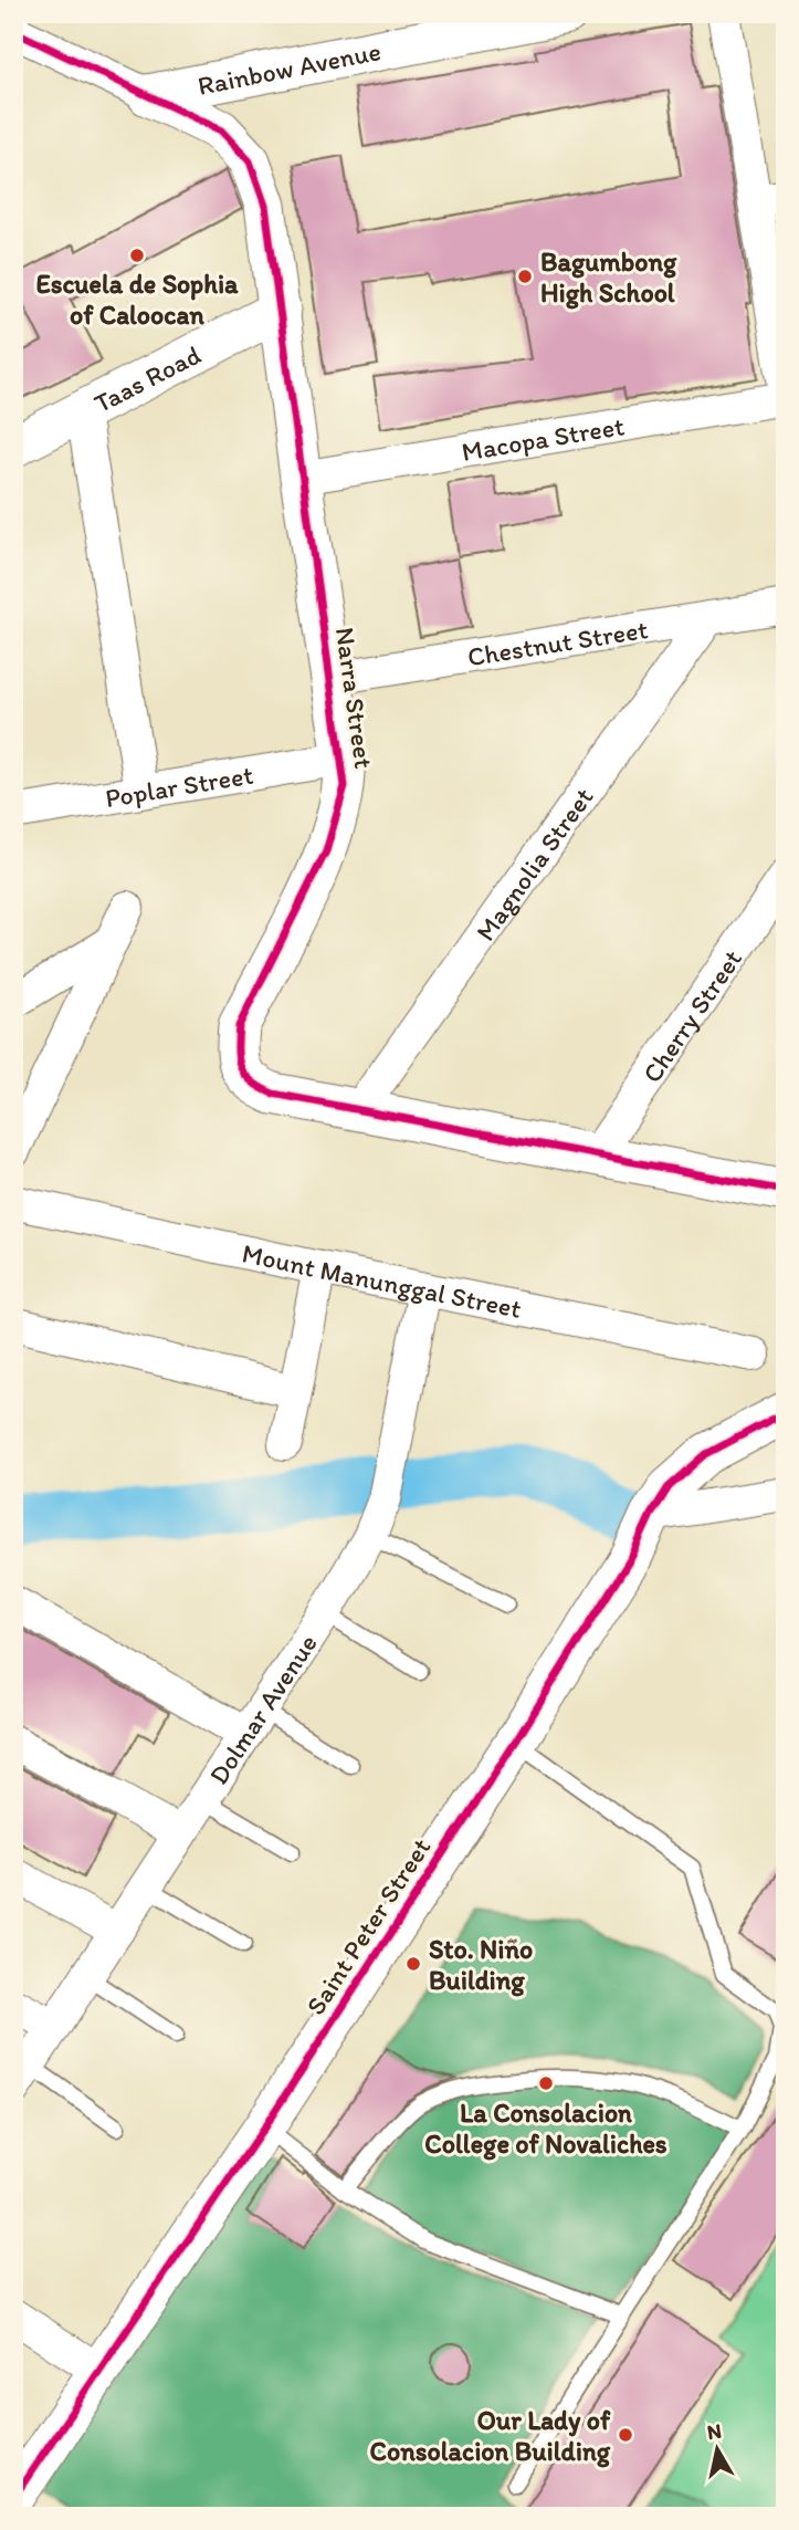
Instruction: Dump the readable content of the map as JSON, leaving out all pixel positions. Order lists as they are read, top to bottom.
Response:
{
  "streets": {
    "street": [
      "Rainbow Avenue",
      "Taas Road",
      "Macopa Street",
      "Chestnut Street",
      "Narra Street",
      "Poplar Street",
      "Magnolia Street",
      "Cherry Street",
      "Mount Manunggal Street",
      "Dolmar Avenue",
      "Saint Peter Street"
    ]
  },
  "crossings": [
    ["Rainbow Avenue", "Narra Street"],
    ["Taas Road", "Narra Street"],
    ["Macopa Street", "Narra Street"],
    ["Chestnut Street", "Narra Street"],
    ["Chestnut Street", "Magnolia Street"],
    ["Narra Street", "Poplar Street"],
    ["Narra Street", "Magnolia Street"],
    ["Narra Street", "Cherry Street"],
    ["Mount Manunggal Street", "Dolmar Avenue"]
  ],
  "places": [
    "Escuela de Sophia of Caloocan",
    "Bagumbong High School",
    "Sto. Niño Building",
    "La Consolacion College of Novaliches",
    "Our Lady of Consolacion Building"
  ],
  "north": "top"
}
